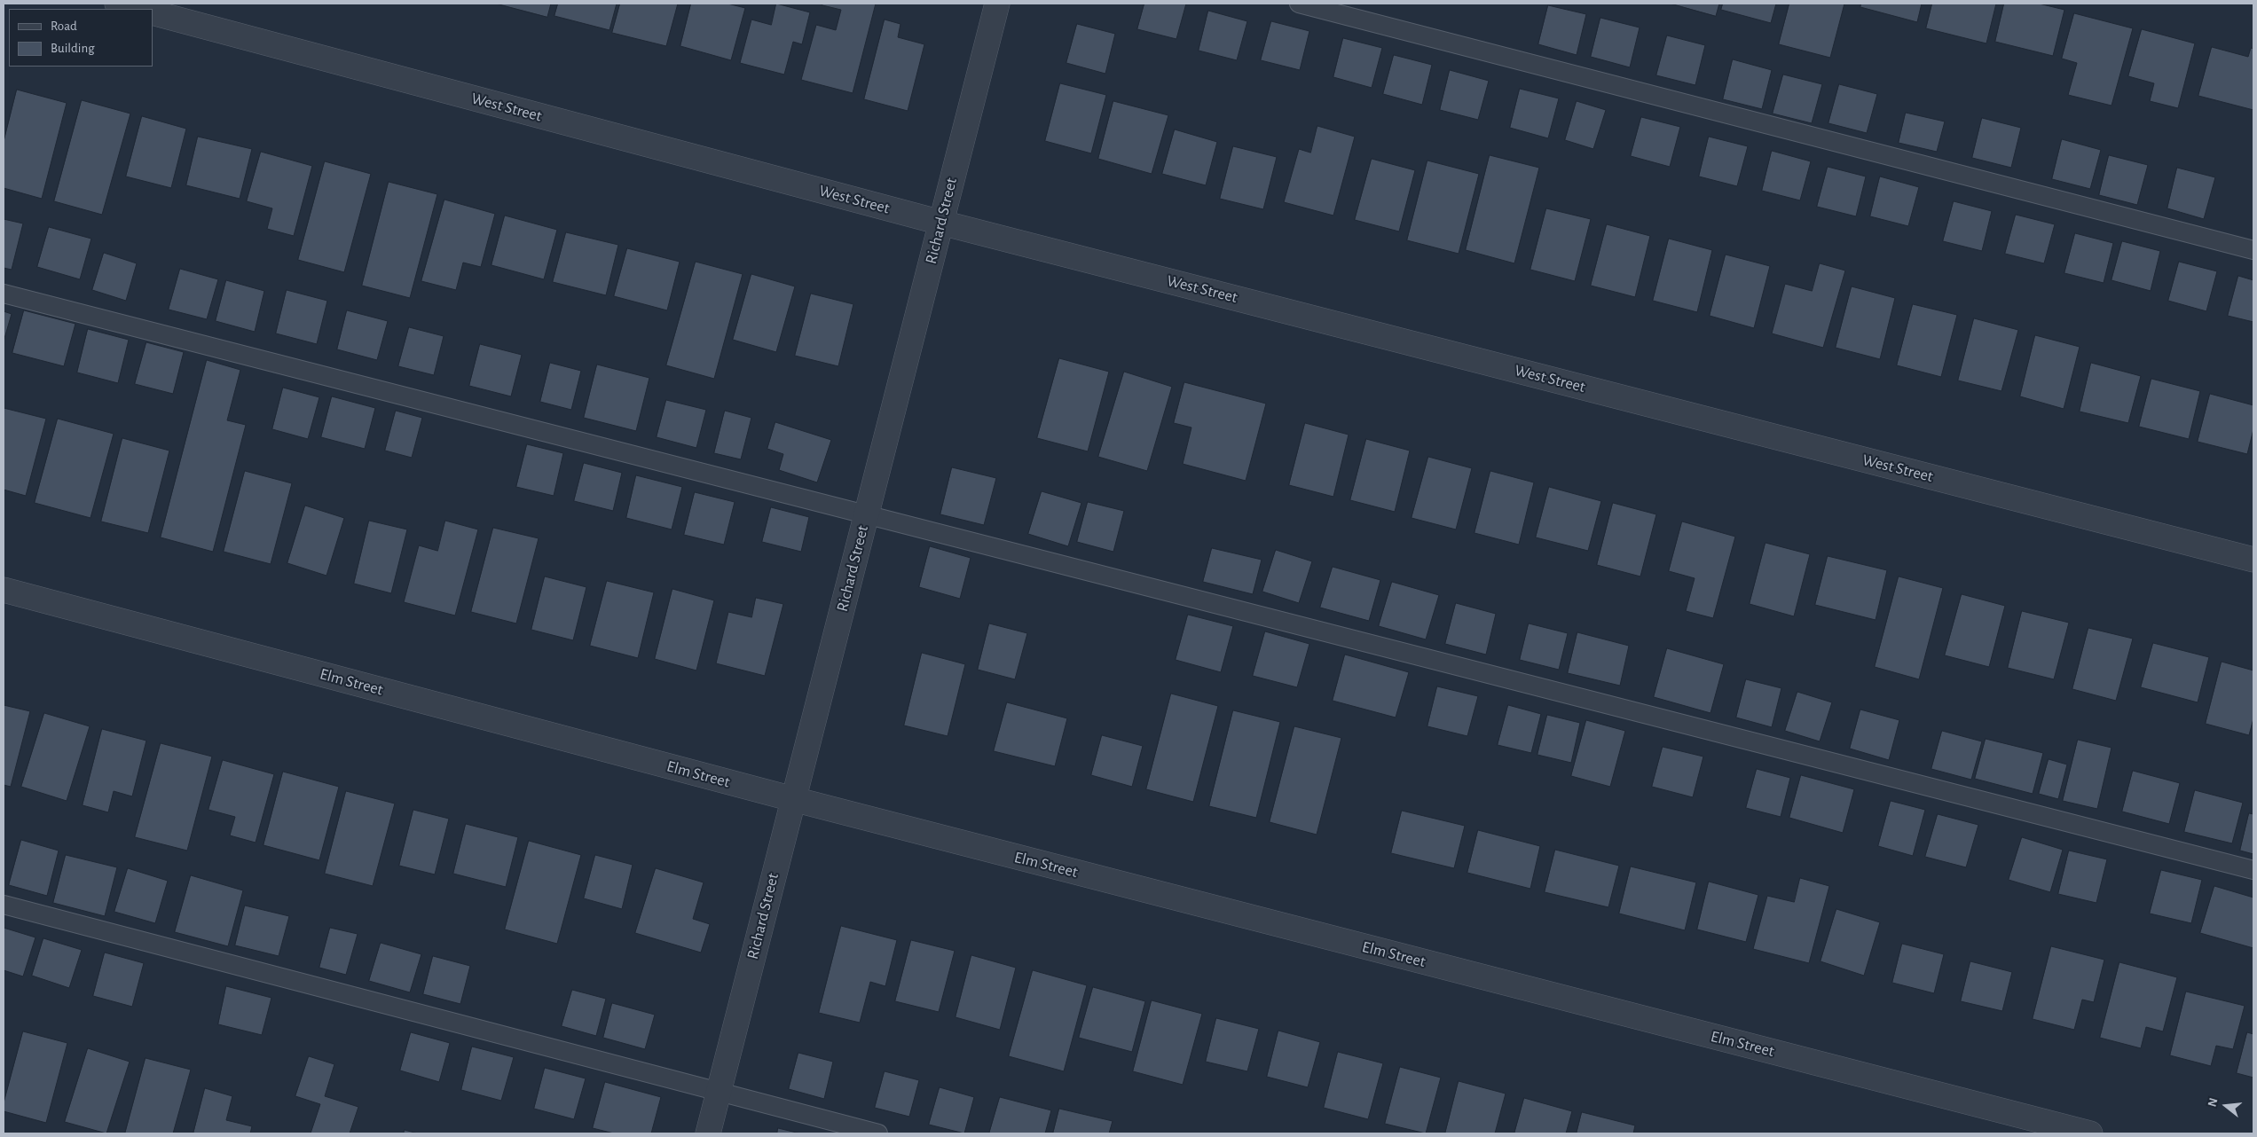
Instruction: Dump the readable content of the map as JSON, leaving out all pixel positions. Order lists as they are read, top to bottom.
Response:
{
  "streets": {
    "street": ["West Street", "Richard Street", "Elm Street"]
  },
  "crossings": [
    ["West Street", "Richard Street"],
    ["Richard Street", "Elm Street"]
  ],
  "legend": ["Road", "Building"],
  "north": "left"
}
